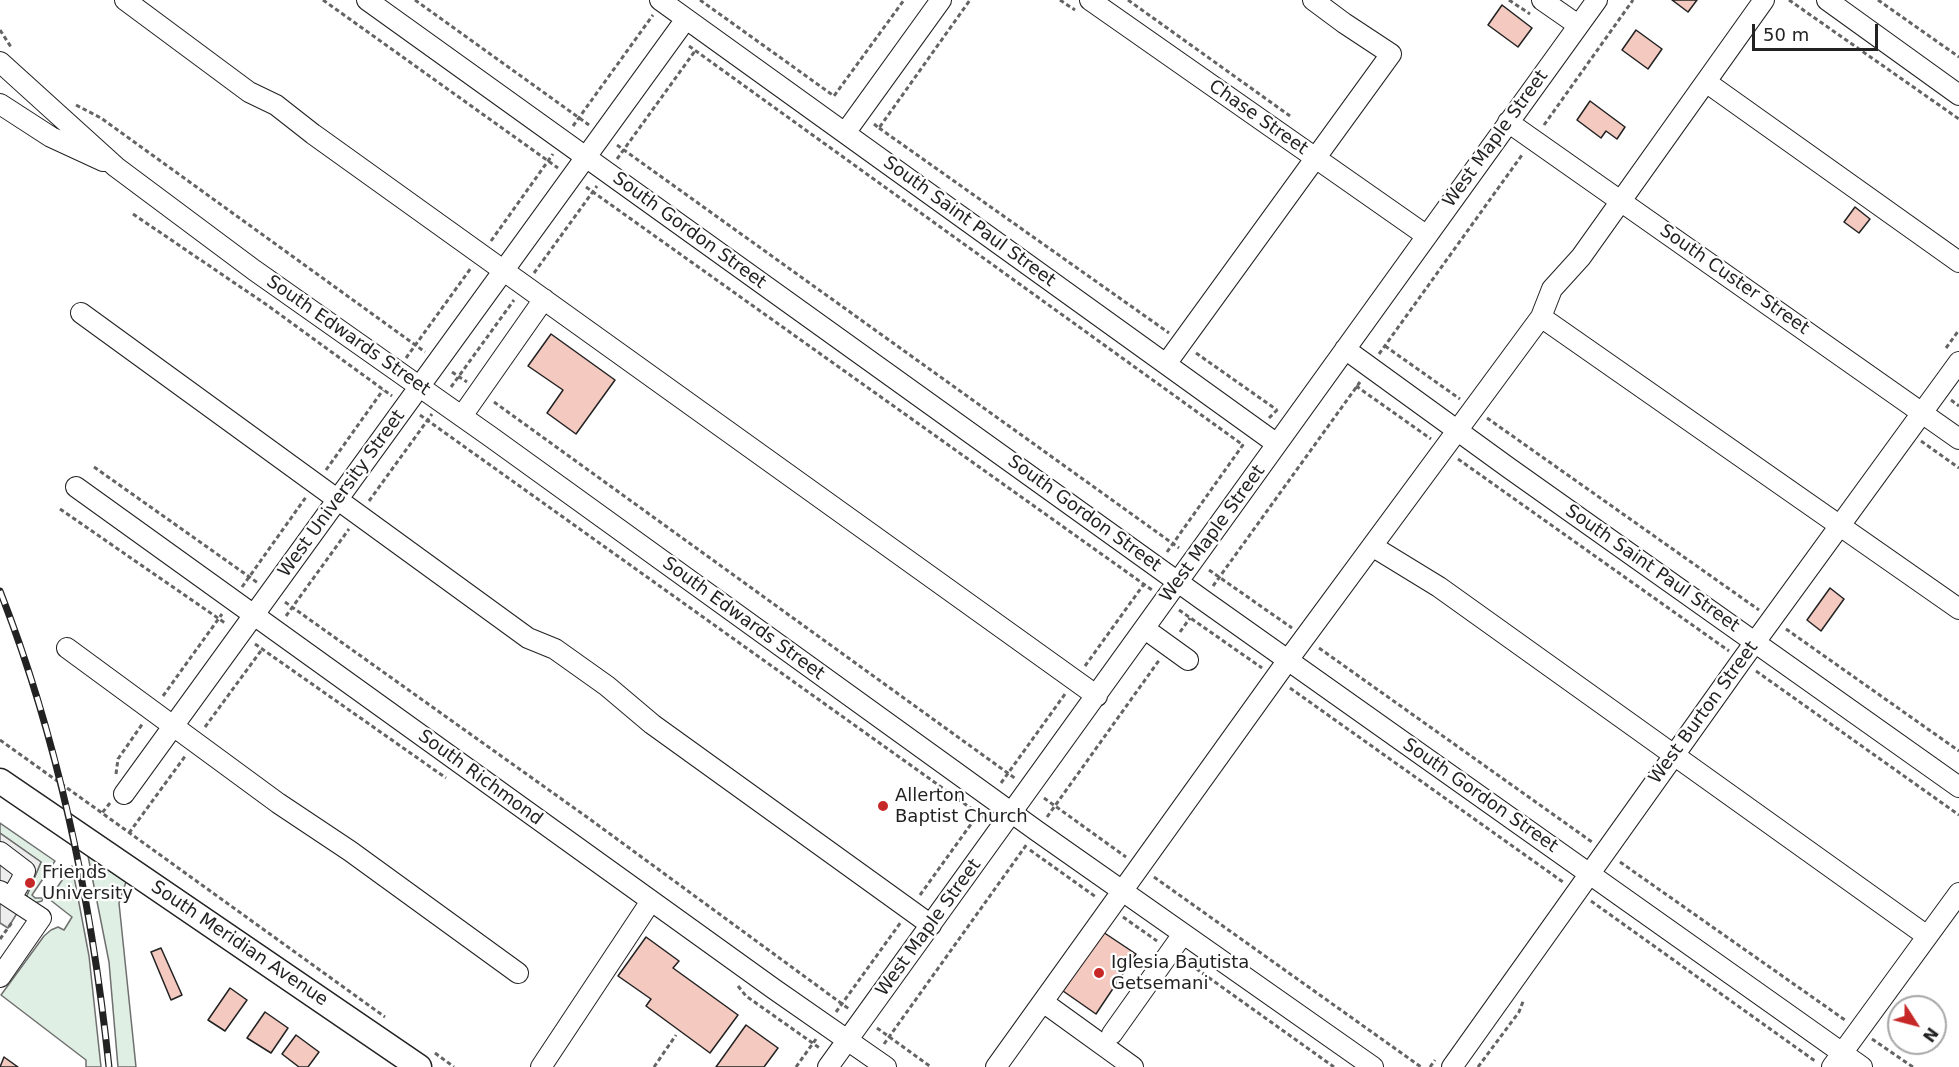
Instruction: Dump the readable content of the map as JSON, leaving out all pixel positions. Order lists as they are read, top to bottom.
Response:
{
  "streets": {
    "main road": ["South Meridian Avenue"],
    "street": [
      "Chase Street",
      "West Maple Street",
      "South Saint Paul Street",
      "South Gordon Street",
      "South Custer Street",
      "South Edwards Street",
      "West University Street",
      "West Burton Street",
      "South Richmond"
    ]
  },
  "crossings": [
    ["Chase Street", "West Maple Street"],
    ["West Maple Street", "South Saint Paul Street"],
    ["West Maple Street", "South Gordon Street"],
    ["West Maple Street", "South Custer Street"],
    ["West Maple Street", "South Edwards Street"],
    ["West Maple Street", "South Richmond"],
    ["South Saint Paul Street", "West University Street"],
    ["South Saint Paul Street", "West Burton Street"],
    ["South Gordon Street", "West University Street"],
    ["South Gordon Street", "West Burton Street"],
    ["South Custer Street", "West Burton Street"],
    ["South Edwards Street", "West University Street"],
    ["West University Street", "South Richmond"]
  ],
  "places": ["Allerton Baptist Church", "Friends University", "Iglesia Bautista Getsemani"],
  "scale_bar": "50 m",
  "north": "bottom right"
}
